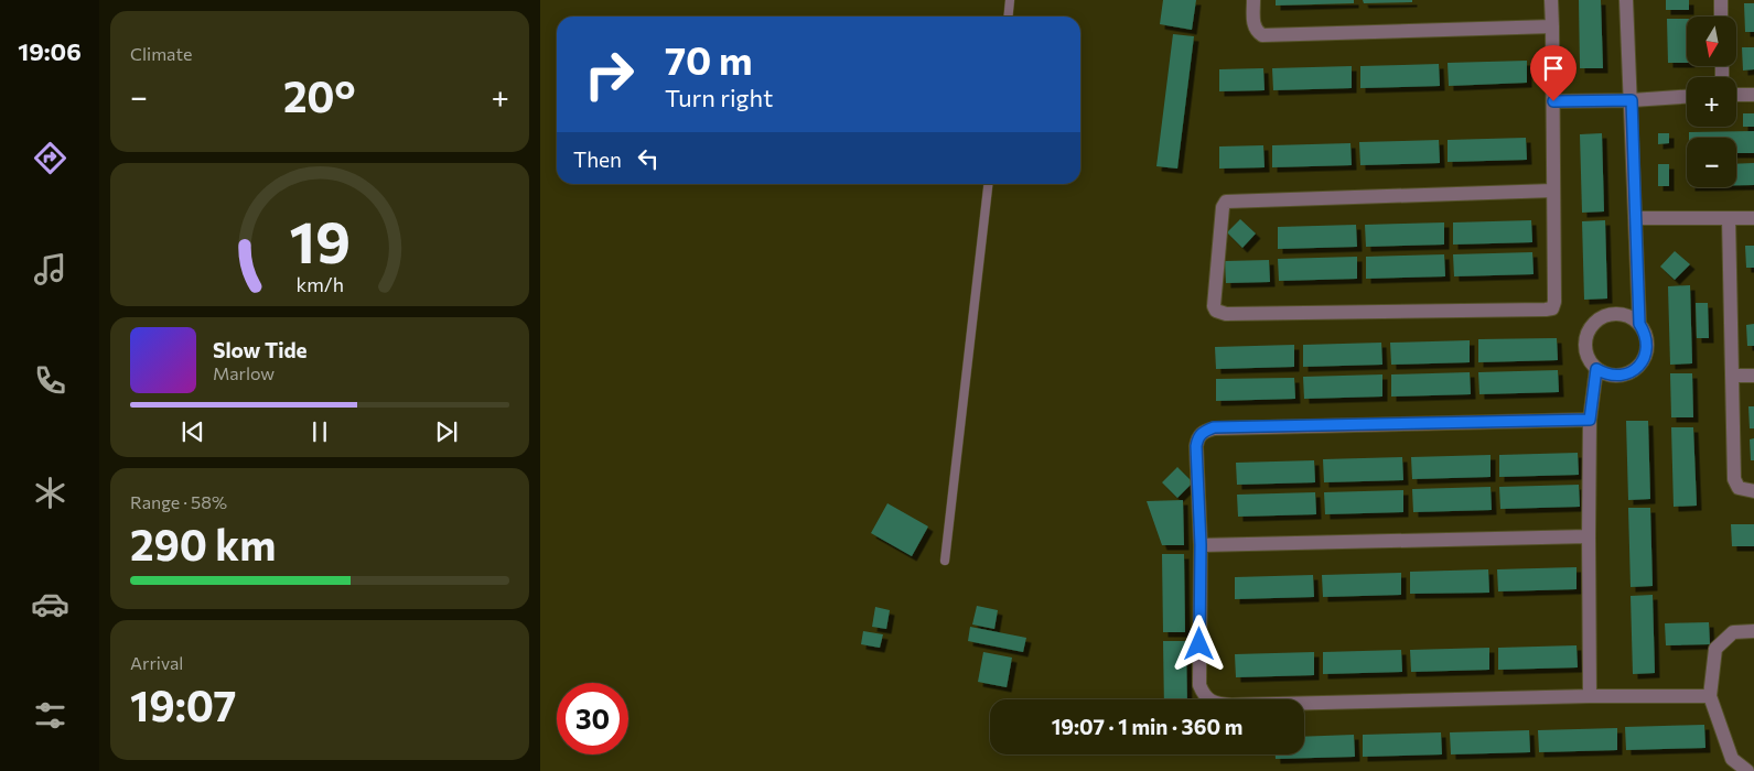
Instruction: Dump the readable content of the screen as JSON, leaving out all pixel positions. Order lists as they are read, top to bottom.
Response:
{
  "north": "bottom",
  "page": {
    "tabs": "19:06",
    "tile": [
      "Climate",
      ["Range · 58%", "290 km"],
      ["Arrival", "19:07"]
    ],
    "map_buttons": ["+", "−"],
    "turn": ["70 m", "Turn right"],
    "heat": ["−", "20°", "+"],
    "then": "Then",
    "song": ["Slow Tide", "Marlow"],
    "limit": "30",
    "trip": "19:07 · 1 min · 360 m",
    "gauge": ["19", "km/h"]
  }
}
